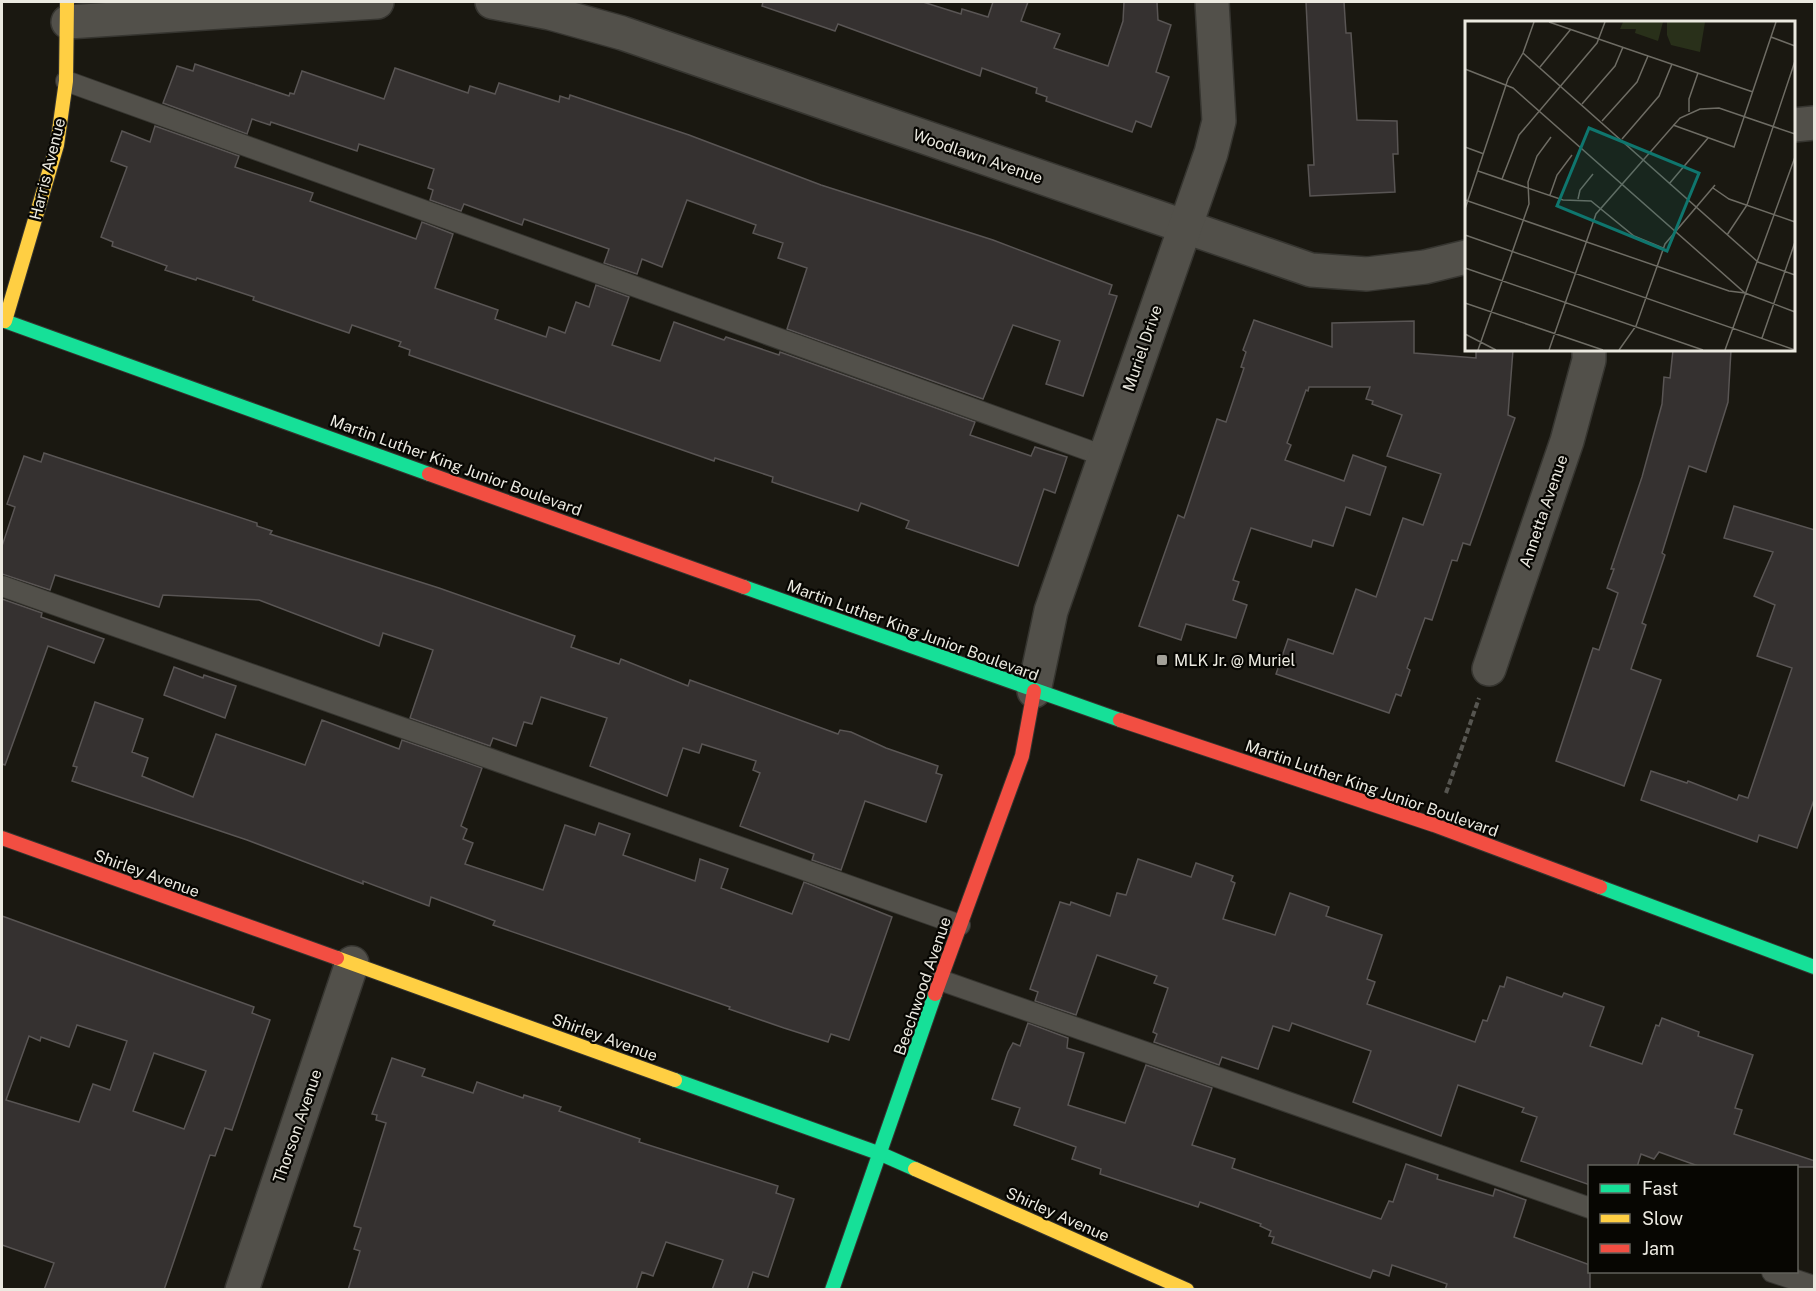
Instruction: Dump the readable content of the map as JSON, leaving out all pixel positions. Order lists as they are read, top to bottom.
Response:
{
  "streets": {
    "street": [
      "Woodlawn Avenue",
      "Harris Avenue",
      "Muriel Drive",
      "Martin Luther King Junior Boulevard",
      "Annetta Avenue",
      "Shirley Avenue",
      "Beechwood Avenue",
      "Thorson Avenue"
    ]
  },
  "crossings": [
    ["Woodlawn Avenue", "Muriel Drive"],
    ["Harris Avenue", "Martin Luther King Junior Boulevard"],
    ["Muriel Drive", "Martin Luther King Junior Boulevard"],
    ["Muriel Drive", "Beechwood Avenue"],
    ["Martin Luther King Junior Boulevard", "Beechwood Avenue"],
    ["Shirley Avenue", "Beechwood Avenue"],
    ["Shirley Avenue", "Thorson Avenue"]
  ],
  "places": {
    "transit": ["MLK Jr. @ Muriel"]
  },
  "legend": ["Fast", "Slow", "Jam"]
}
